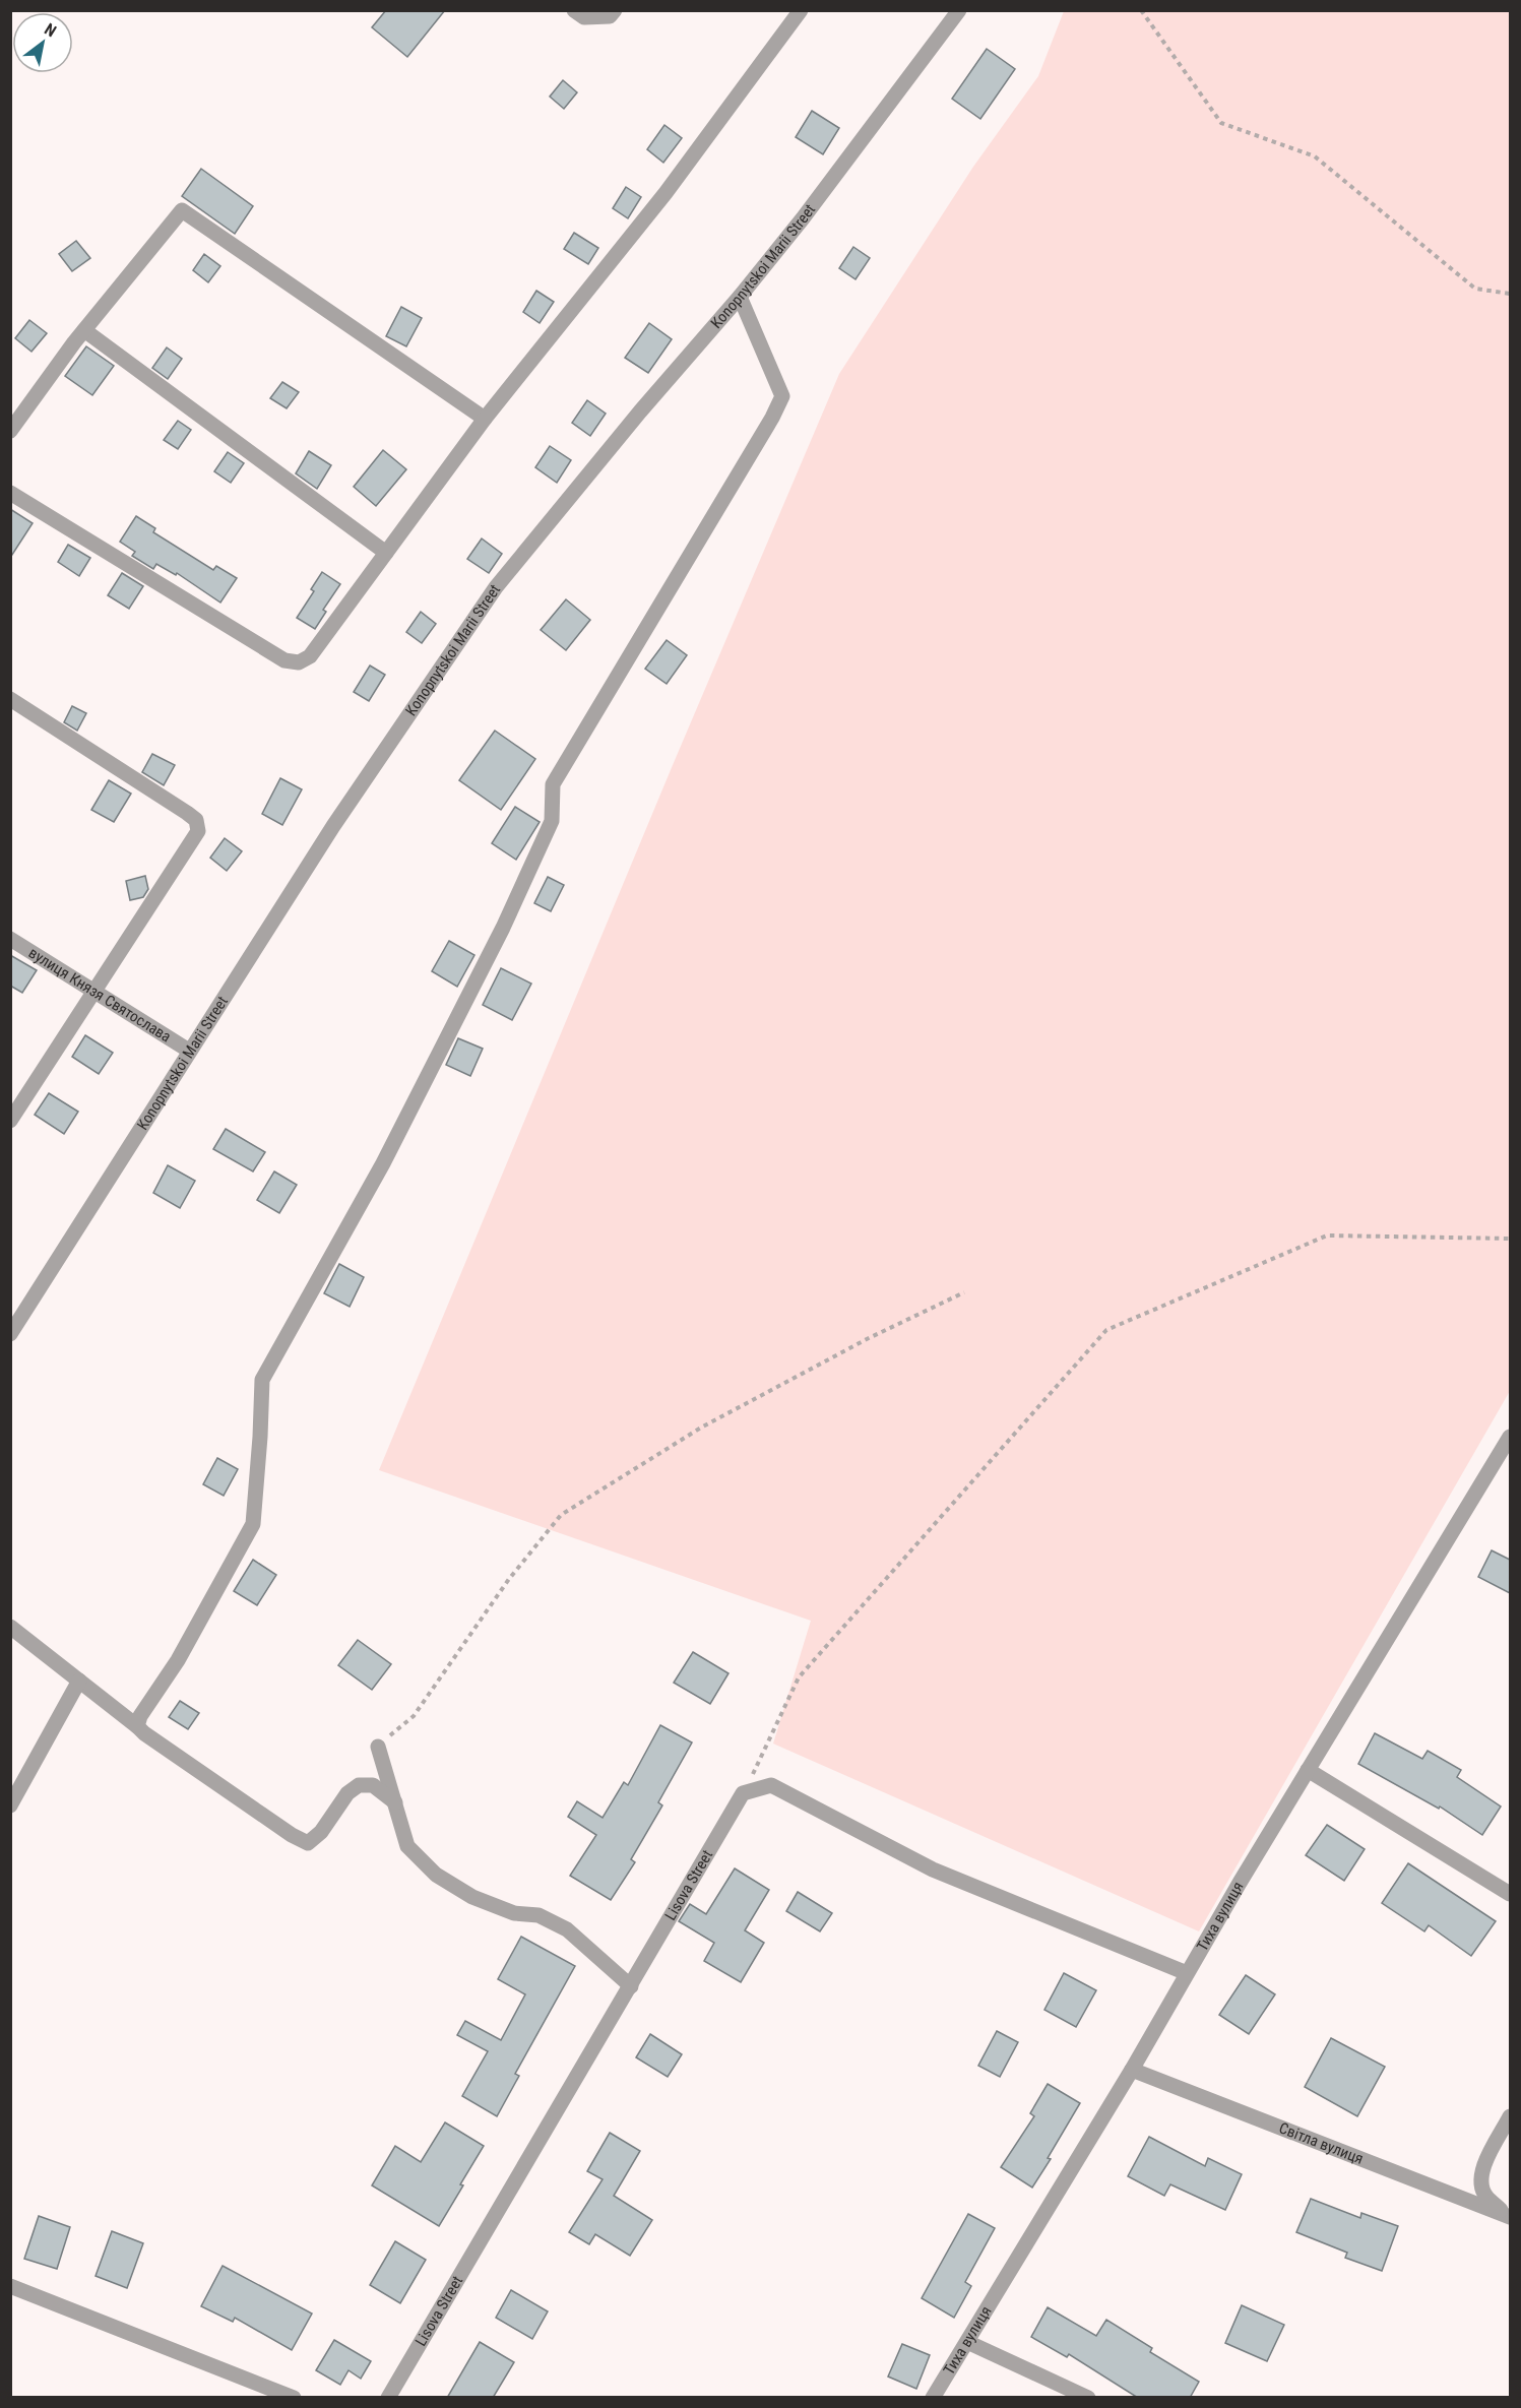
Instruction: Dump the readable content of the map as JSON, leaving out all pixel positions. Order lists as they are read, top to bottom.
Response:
{
  "streets": {
    "street": [
      "Konopnytskoi Marii Street",
      "вулиця Князя Святослава",
      "Lisova Street",
      "Тиха вулиця",
      "Світла вулиця"
    ]
  },
  "crossings": [
    ["Konopnytskoi Marii Street", "вулиця Князя Святослава"],
    ["Тиха вулиця", "Світла вулиця"]
  ],
  "north": "top right"
}
